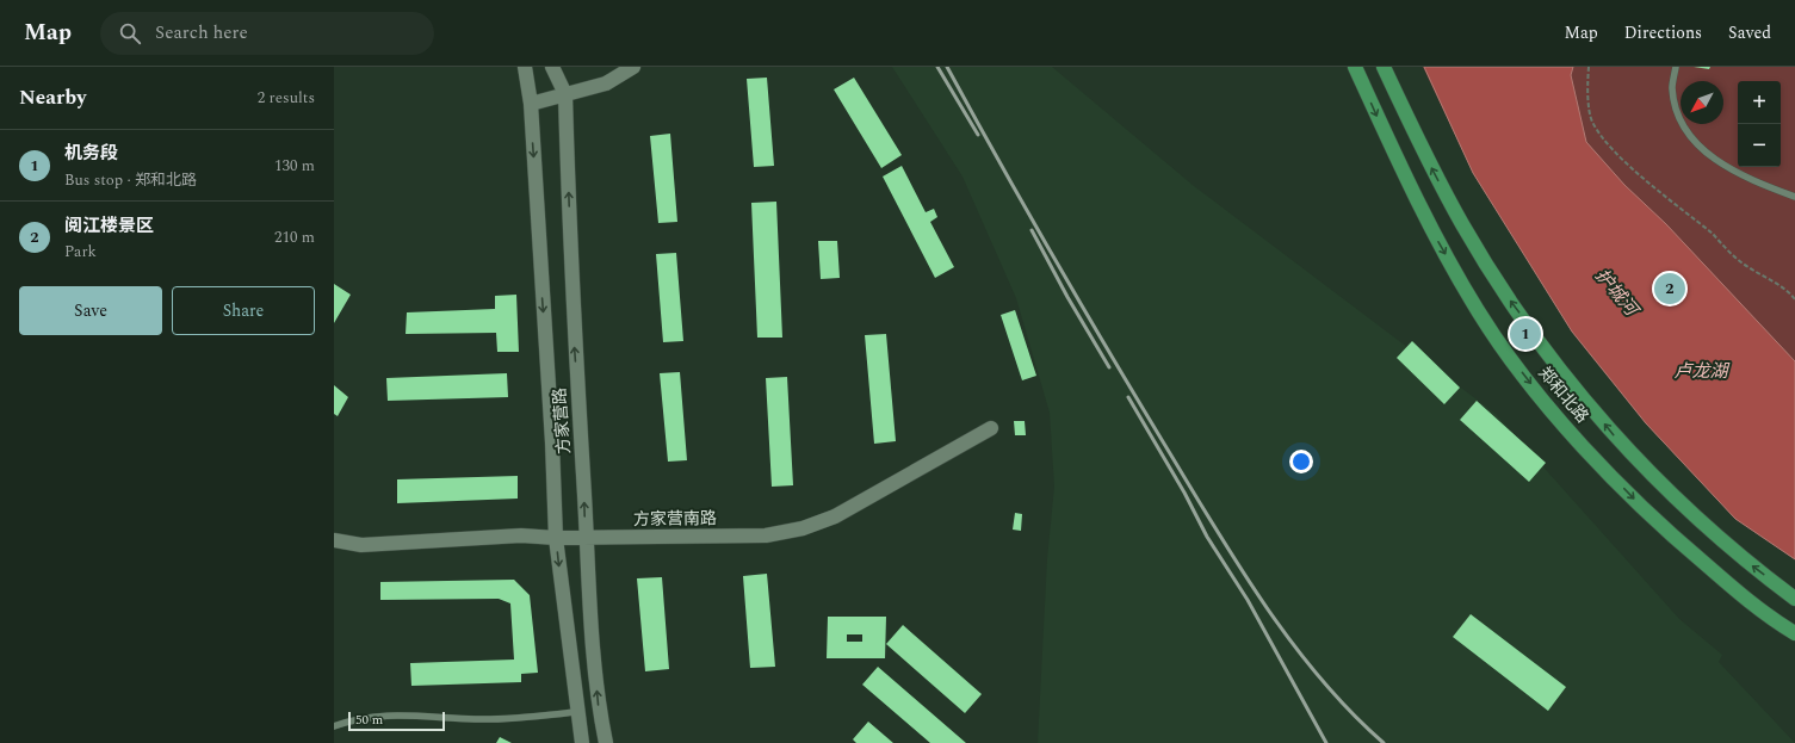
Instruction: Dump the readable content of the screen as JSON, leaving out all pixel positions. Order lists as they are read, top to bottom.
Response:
{
  "streets": {
    "main road": ["郑和北路", "方家营路", "方家营南路"]
  },
  "crossings": [
    ["方家营路", "方家营南路"]
  ],
  "water": ["护城河", "卢龙湖"],
  "scale_bar": "50 m",
  "north": "bottom left",
  "page": {
    "header": "Map",
    "search": "Search here",
    "nav": ["Map", "Directions", "Saved"],
    "heading": ["Nearby", "2 results"],
    "map_buttons": ["+", "−"],
    "list": [
      {
        "mark": "1",
        "name": "机务段",
        "note": "Bus stop · 郑和北路",
        "value": "130 m"
      },
      {
        "mark": "2",
        "name": "阅江楼景区",
        "note": "Park",
        "value": "210 m"
      }
    ],
    "pins": ["2", "1"],
    "buttons": ["Save", "Share"],
    "scale": "50 m"
  }
}
